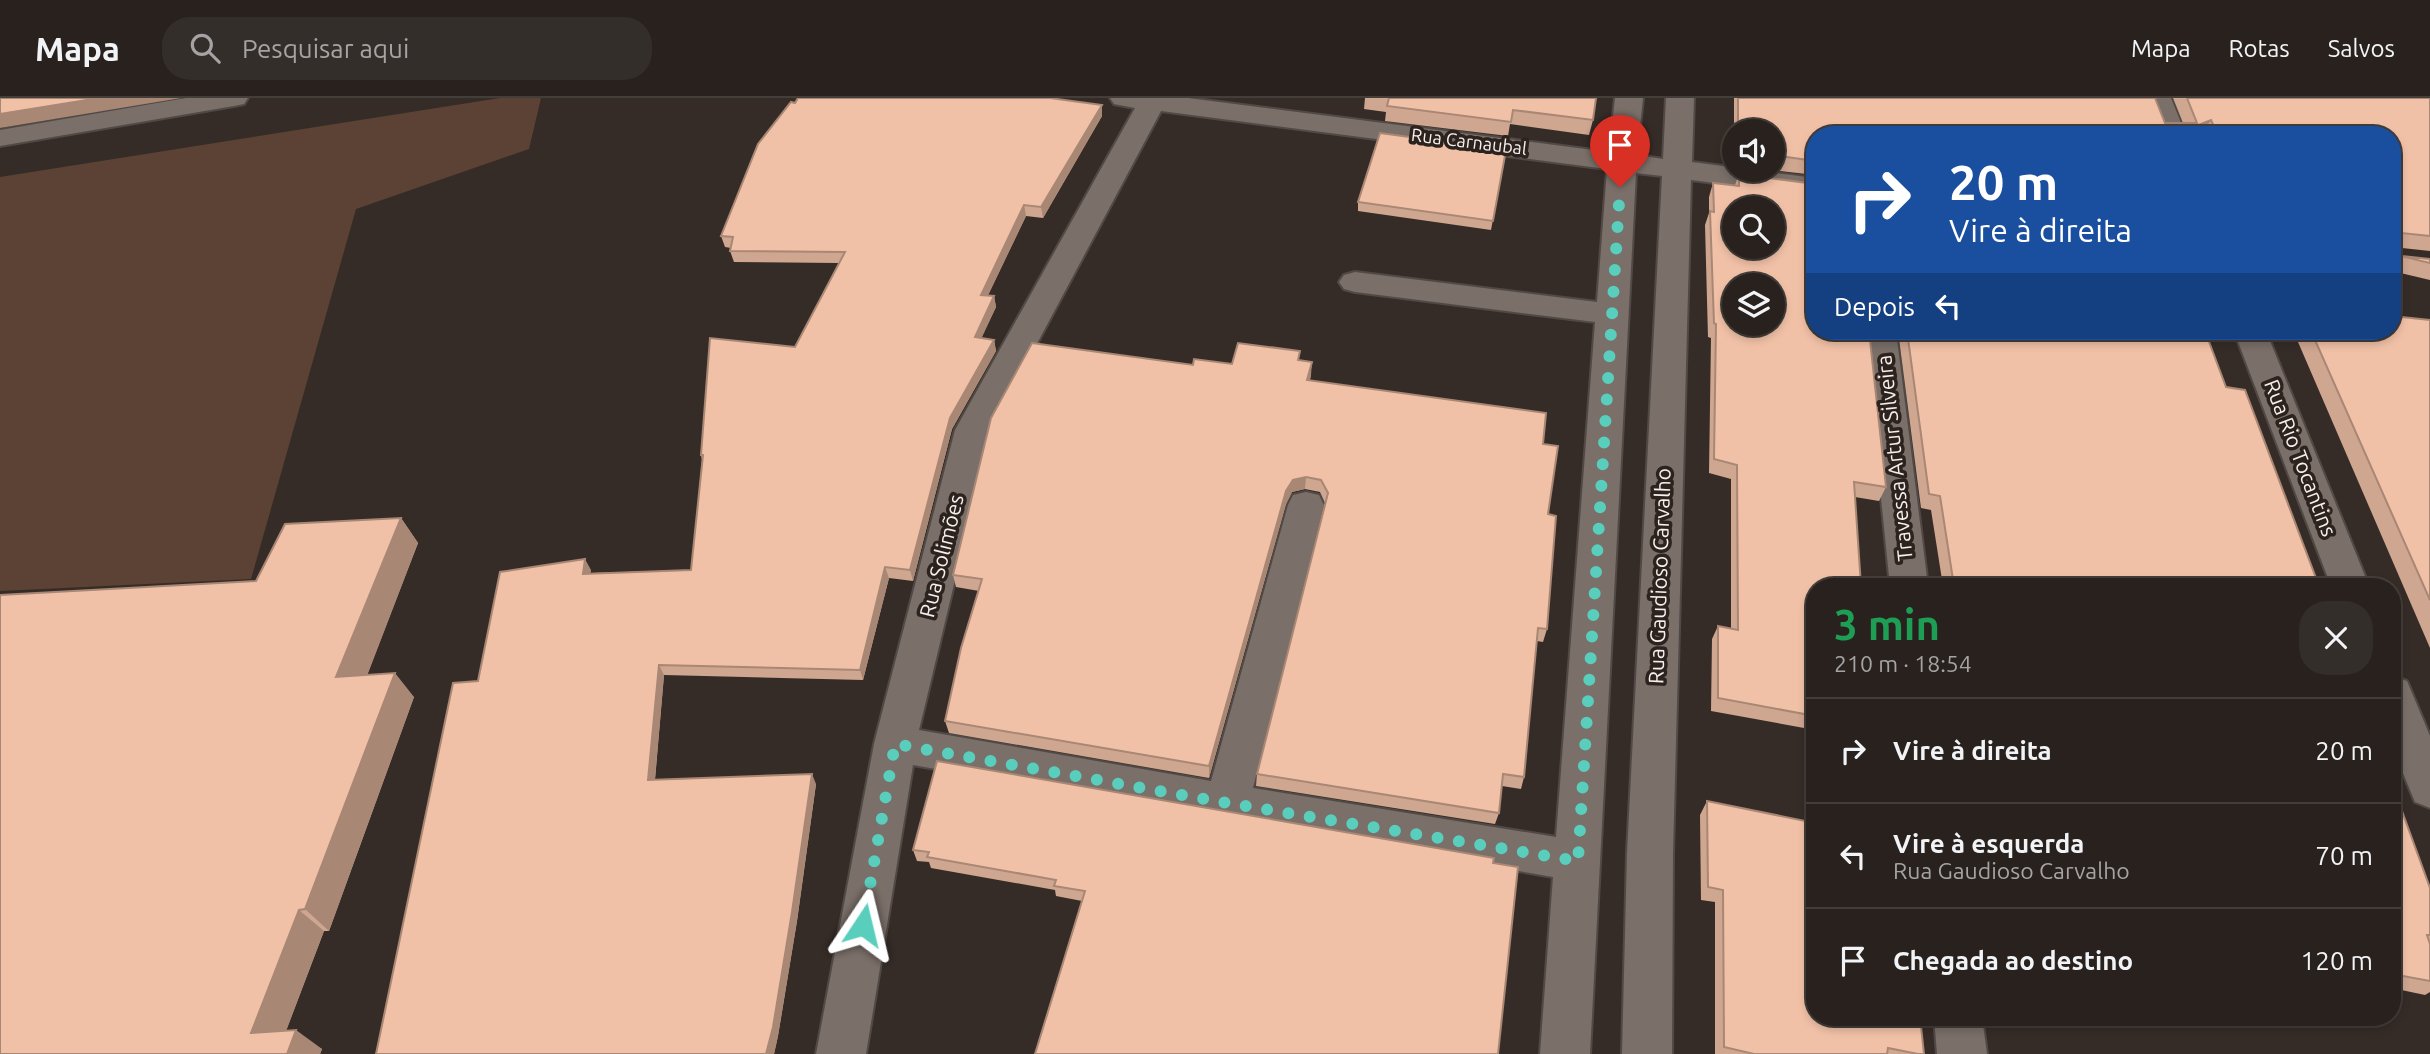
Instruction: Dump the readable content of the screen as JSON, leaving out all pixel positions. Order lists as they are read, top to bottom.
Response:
{
  "streets": {
    "street": [
      "Rua Carnaubal",
      "Travessa Artur Silveira",
      "Rua Rio Tocantins",
      "Rua Solimões",
      "Rua Gaudioso Carvalho"
    ]
  },
  "crossings": [
    ["Rua Carnaubal", "Rua Solimões"],
    ["Rua Carnaubal", "Rua Gaudioso Carvalho"]
  ],
  "page": {
    "header": "Mapa",
    "search": "Pesquisar aqui",
    "nav": ["Mapa", "Rotas", "Salvos"],
    "turn": ["20 m", "Vire à direita"],
    "then": "Depois",
    "heading": ["3 min", "210 m · 18:54"],
    "list": [
      {
        "name": "Vire à direita",
        "value": "20 m"
      },
      {
        "name": "Vire à esquerda",
        "note": "Rua Gaudioso Carvalho",
        "value": "70 m"
      },
      {
        "name": "Chegada ao destino",
        "value": "120 m"
      }
    ]
  }
}
